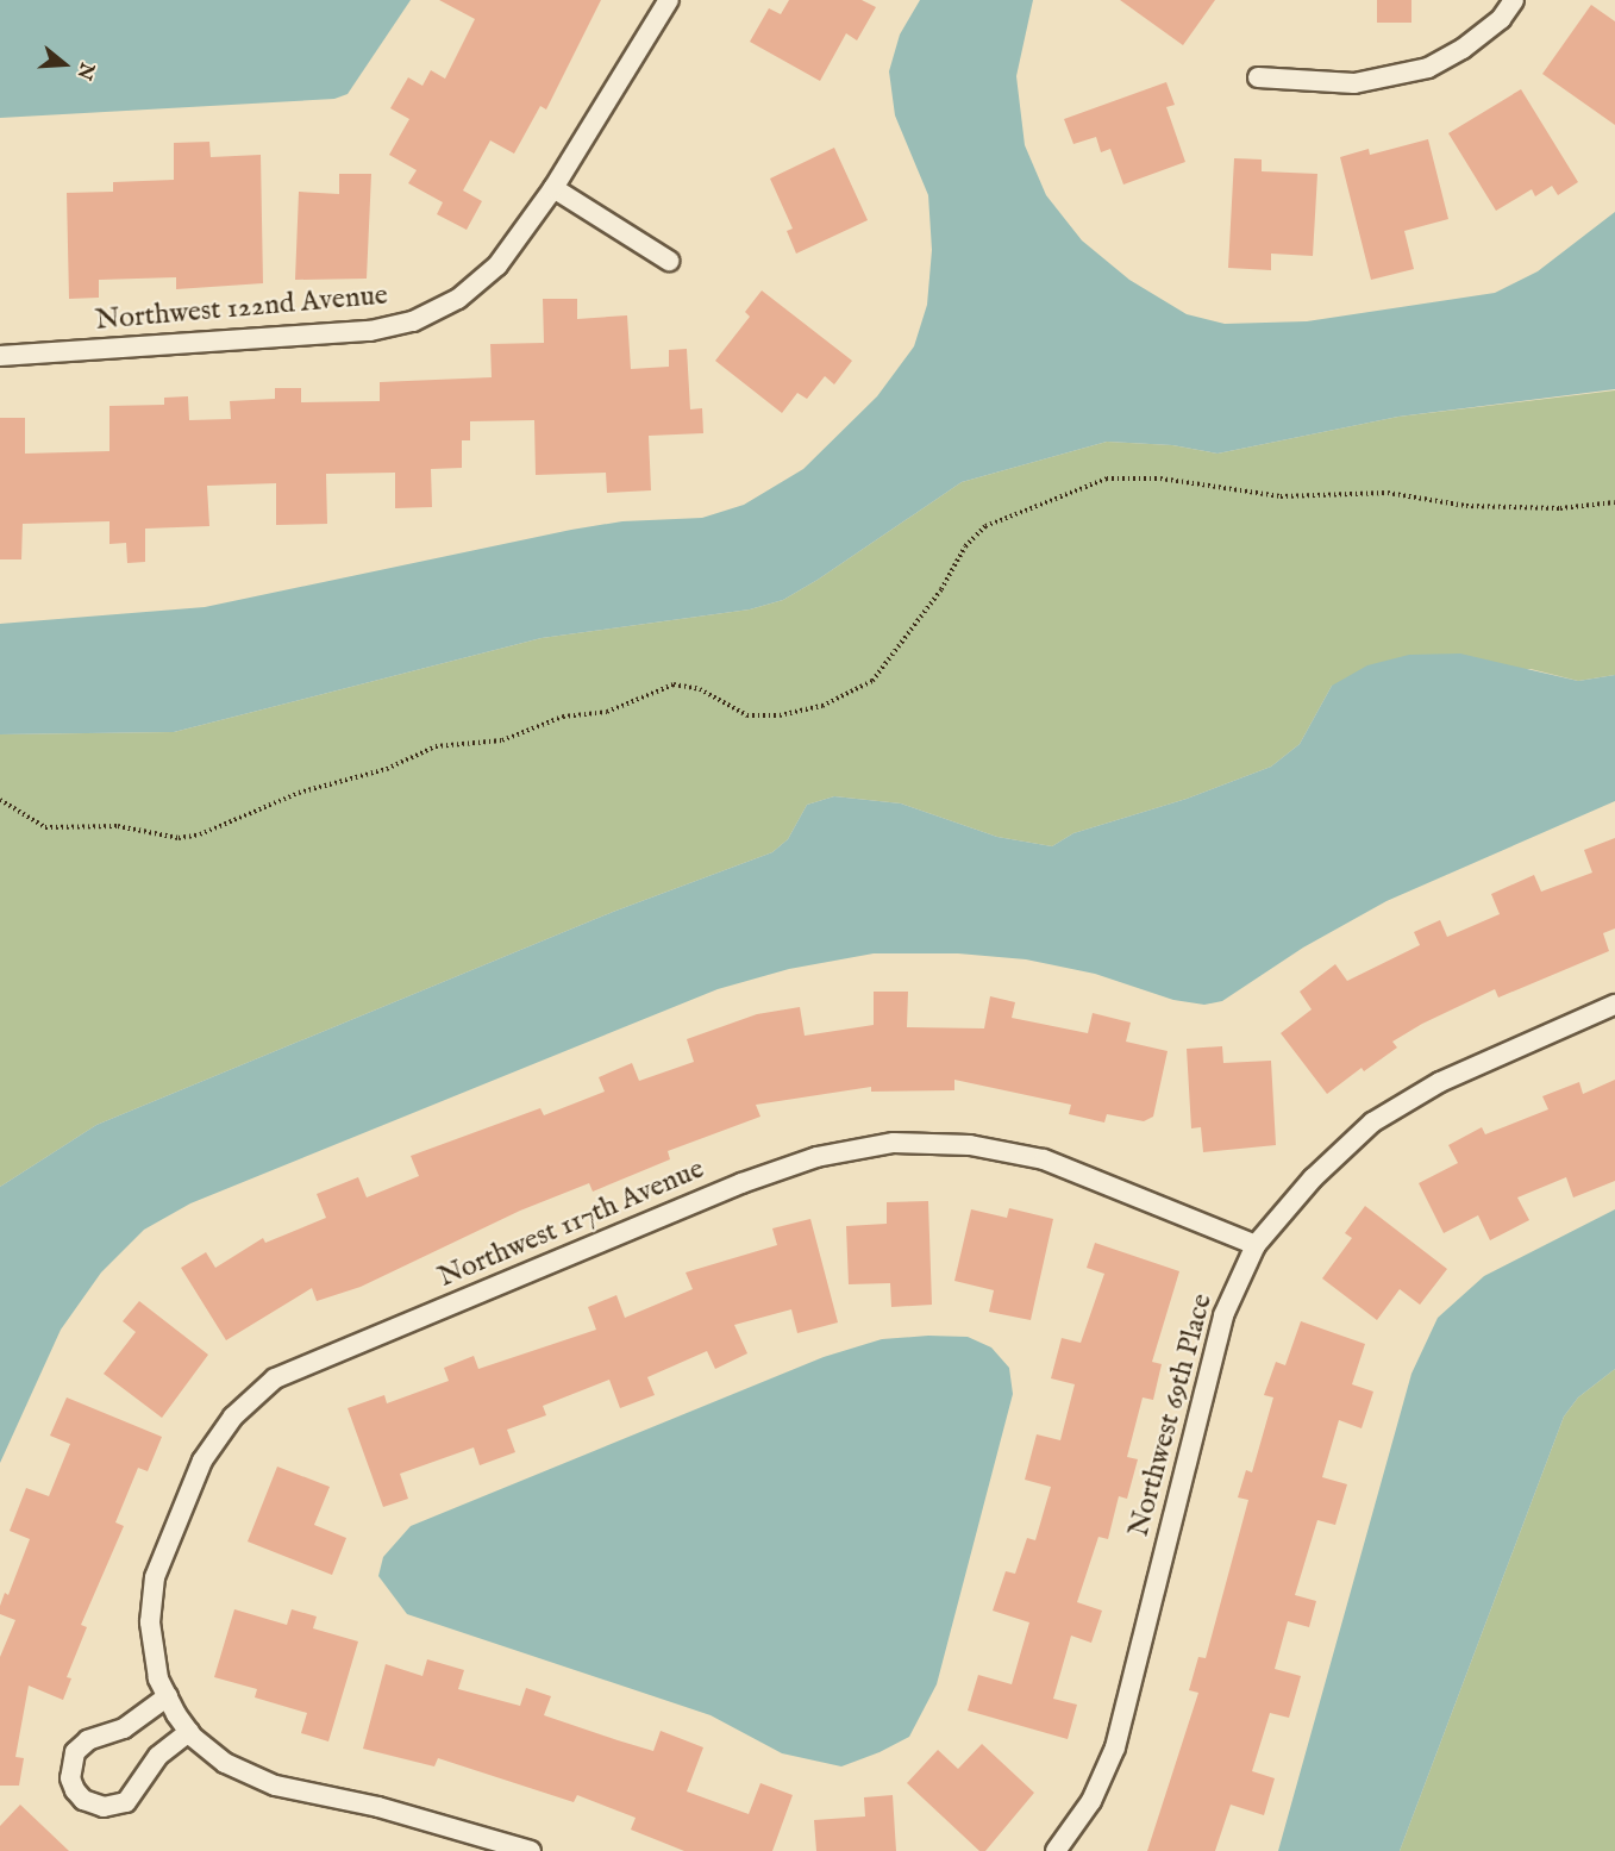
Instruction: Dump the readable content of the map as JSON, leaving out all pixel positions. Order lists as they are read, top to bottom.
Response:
{
  "streets": {
    "street": ["Northwest 122nd Avenue", "Northwest 117th Avenue", "Northwest 69th Place"]
  },
  "crossings": [
    ["Northwest 117th Avenue", "Northwest 69th Place"]
  ],
  "north": "right"
}
